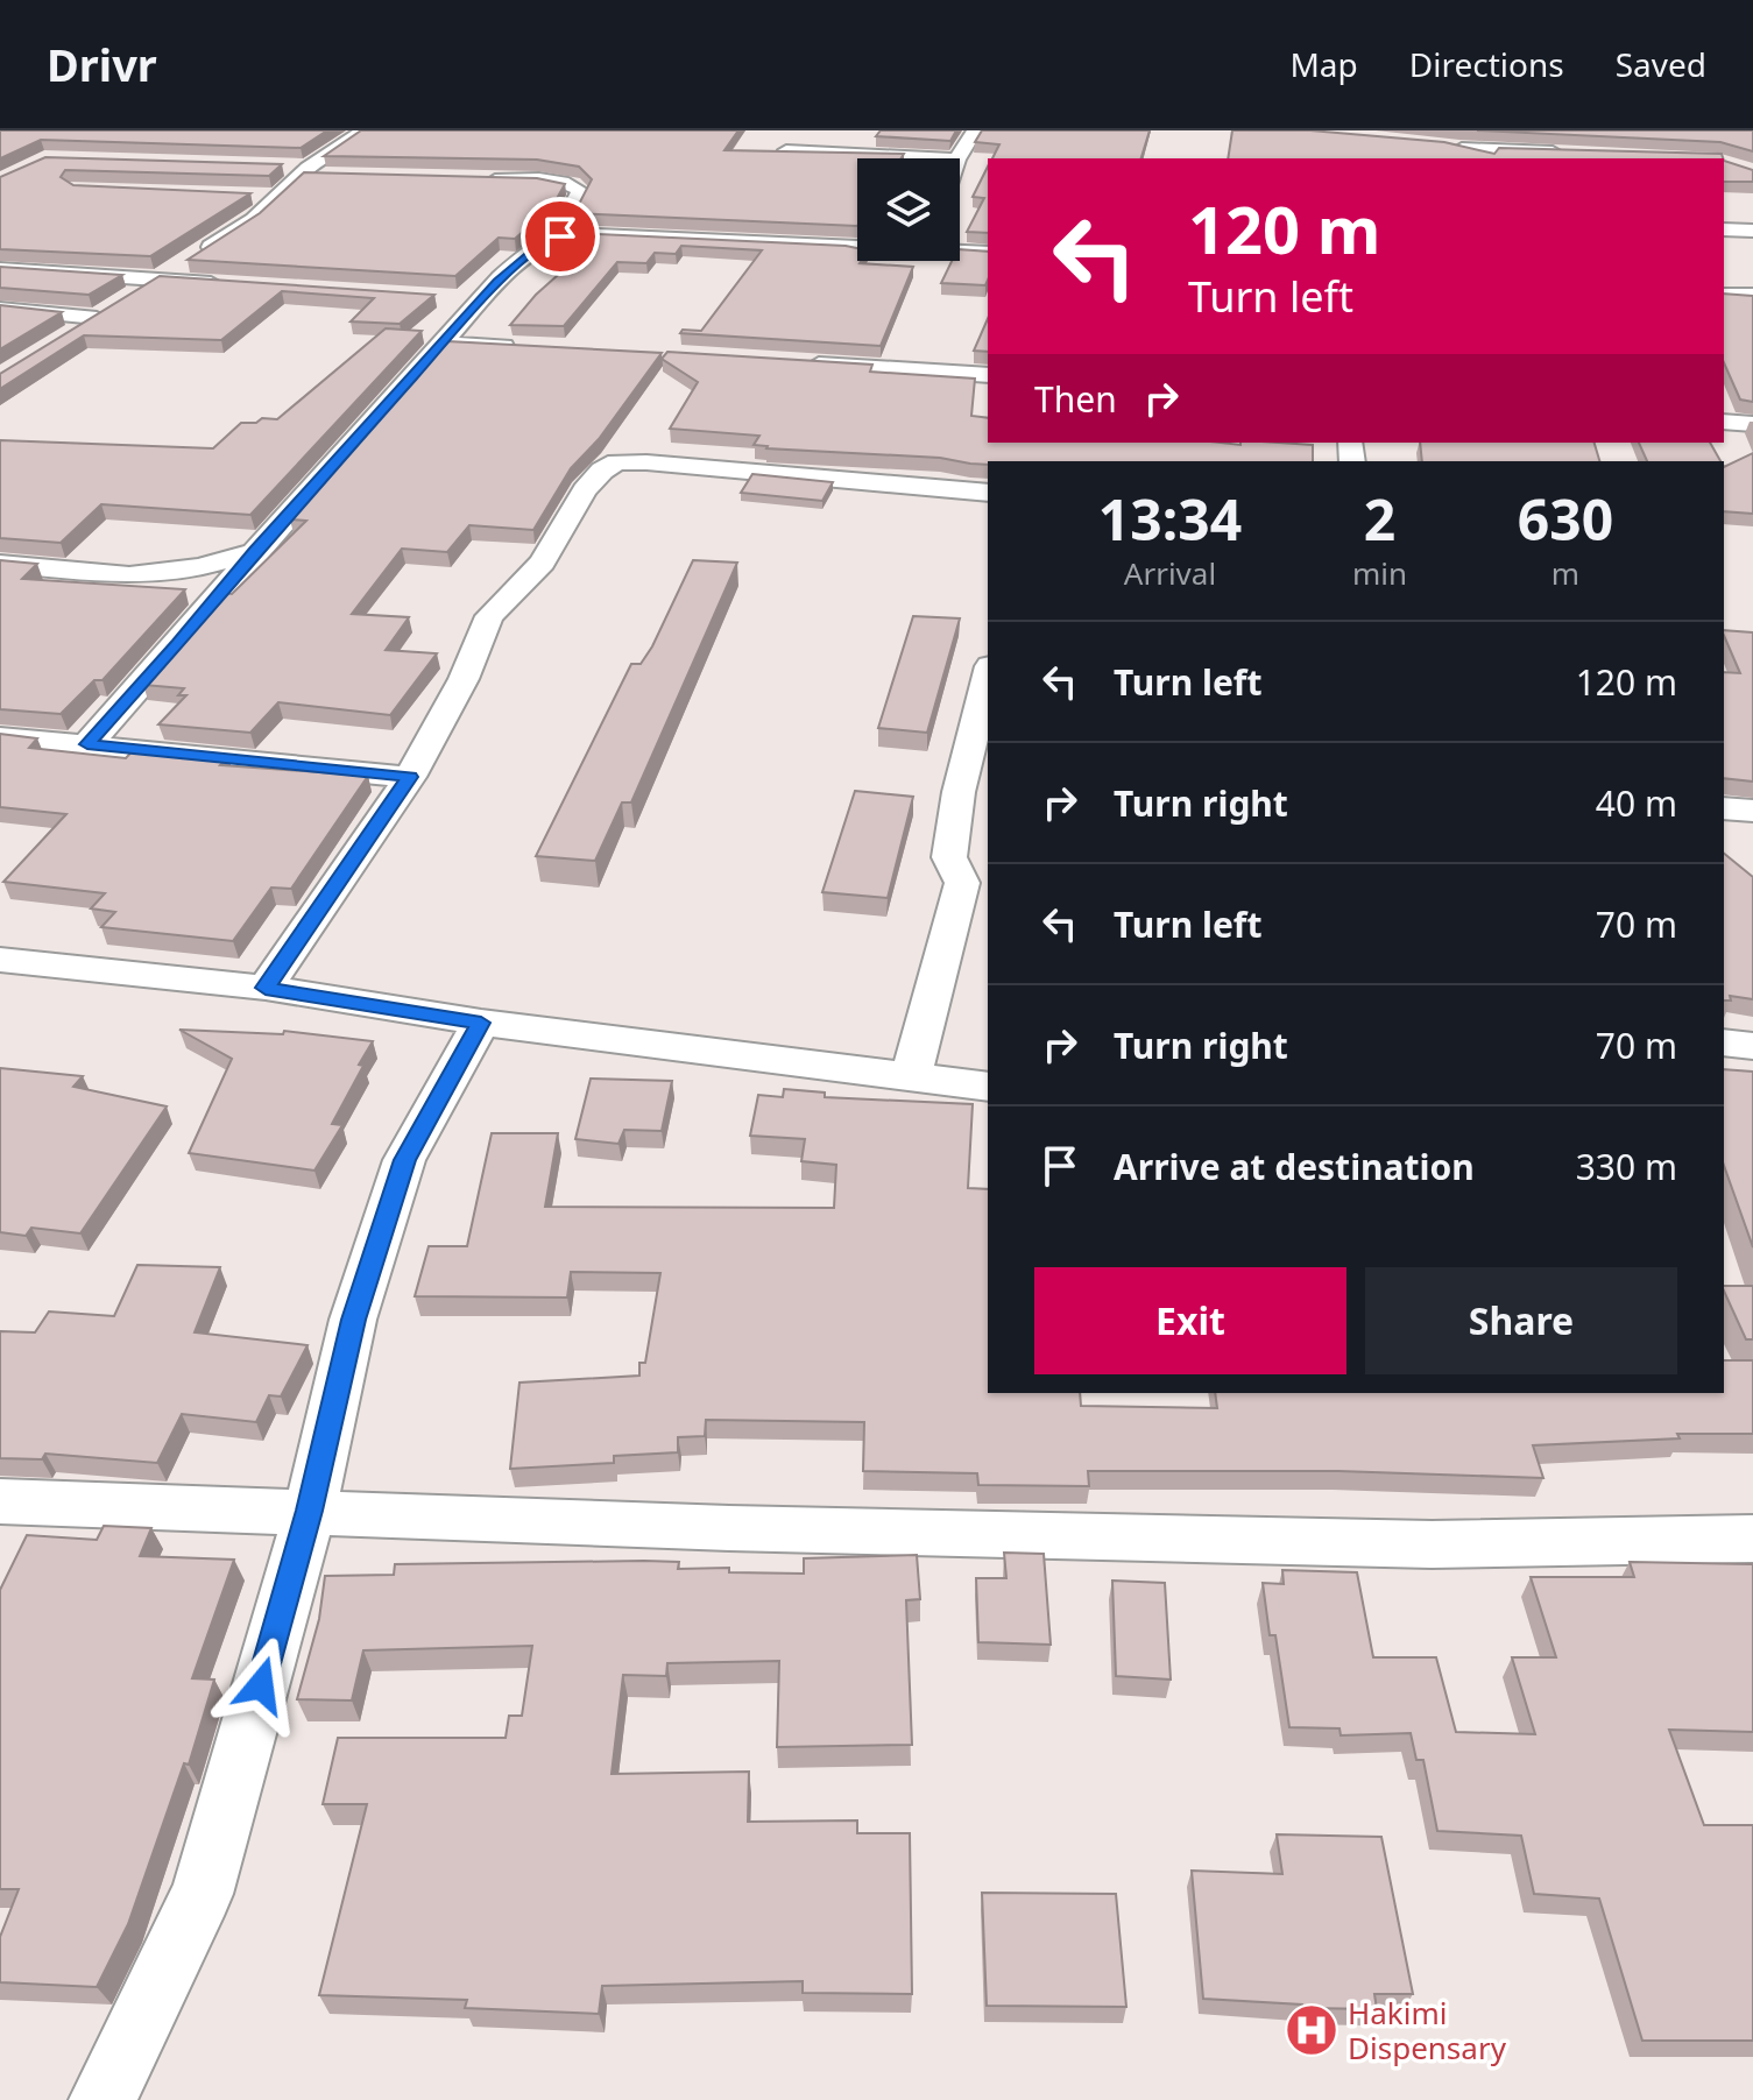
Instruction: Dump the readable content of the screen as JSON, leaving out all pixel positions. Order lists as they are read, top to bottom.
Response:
{
  "places": {
    "hospital": ["Hakimi Dispensary"]
  },
  "page": {
    "header": "Drivr",
    "nav": ["Map", "Directions", "Saved"],
    "turn": ["120 m", "Turn left"],
    "then": "Then",
    "eta": [
      "13:34",
      "Arrival",
      "2",
      "min",
      "630",
      "m"
    ],
    "list": [
      {
        "name": "Turn left",
        "value": "120 m"
      },
      {
        "name": "Turn right",
        "value": "40 m"
      },
      {
        "name": "Turn left",
        "value": "70 m"
      },
      {
        "name": "Turn right",
        "value": "70 m"
      },
      {
        "name": "Arrive at destination",
        "value": "330 m"
      }
    ],
    "buttons": ["Exit", "Share"]
  }
}
